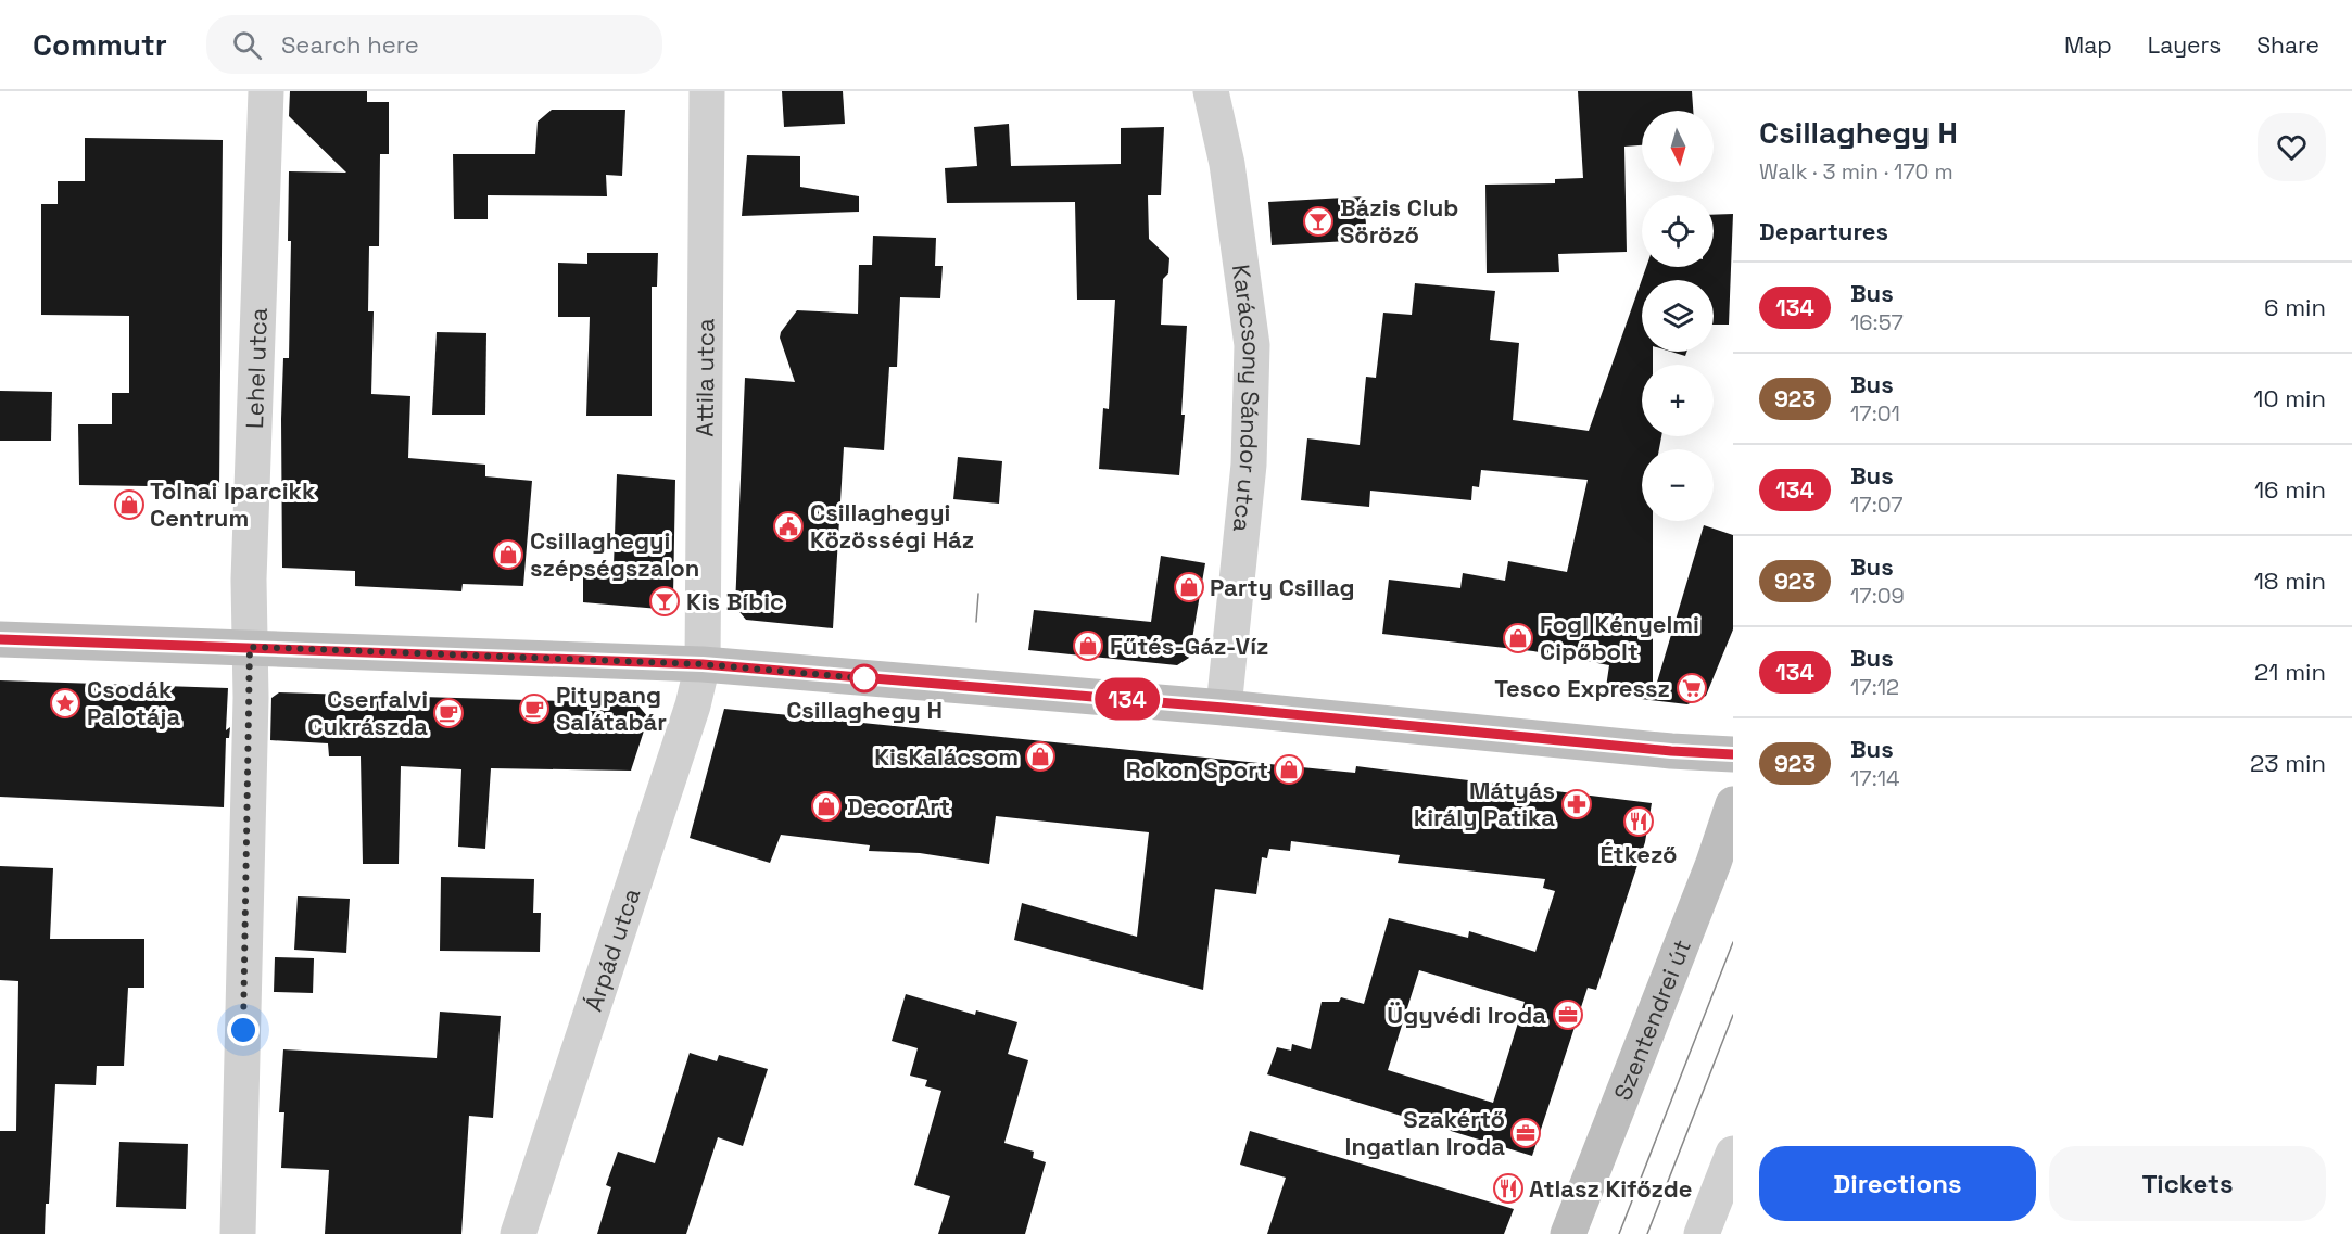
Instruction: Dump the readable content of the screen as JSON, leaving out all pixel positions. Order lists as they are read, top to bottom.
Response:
{
  "streets": {
    "street": [
      "Lehel utca",
      "Attila utca",
      "Karácsony Sándor utca",
      "Árpád utca",
      "Szentendrei út"
    ]
  },
  "crossings": [
    ["Attila utca", "Árpád utca"]
  ],
  "places": {
    "bar": ["Bázis Club Söröző", "Kis Bíbic"],
    "shop": [
      "Tolnai Iparcikk Centrum",
      "Csillaghegyi szépségszalon",
      "Party Csillag",
      "Fogl Kényelmi Cipőbolt",
      "Fűtés-Gáz-Víz",
      "KisKalácsom",
      "Rokon Sport",
      "DecorArt"
    ],
    "public building": ["Csillaghegyi Közösségi Ház"],
    "other": ["Csillaghegy H"],
    "supermarket": ["Tesco Expressz"],
    "place": ["Csodák Palotája"],
    "cafe": ["Pitypang Salátabár", "Cserfalvi Cukrászda"],
    "pharmacy": ["Mátyás király Patika"],
    "restaurant": ["Étkező", "Atlasz Kifőzde"],
    "office": ["Ügyvédi Iroda", "Szakértő Ingatlan Iroda"]
  },
  "lines": ["bus line 134"],
  "north": "bottom",
  "page": {
    "header": "Commutr",
    "search": "Search here",
    "nav": ["Map", "Layers", "Share"],
    "on_map": "134",
    "heading": [
      ["Csillaghegy H", "Walk · 3 min · 170 m"],
      "Departures"
    ],
    "map_buttons": ["+", "−"],
    "list": [
      {
        "mark": "134",
        "name": "Bus",
        "note": "16:57",
        "value": "6 min"
      },
      {
        "mark": "923",
        "name": "Bus",
        "note": "17:01",
        "value": "10 min"
      },
      {
        "mark": "134",
        "name": "Bus",
        "note": "17:07",
        "value": "16 min"
      },
      {
        "mark": "923",
        "name": "Bus",
        "note": "17:09",
        "value": "18 min"
      },
      {
        "mark": "134",
        "name": "Bus",
        "note": "17:12",
        "value": "21 min"
      },
      {
        "mark": "923",
        "name": "Bus",
        "note": "17:14",
        "value": "23 min"
      }
    ],
    "buttons": ["Directions", "Tickets"]
  }
}
